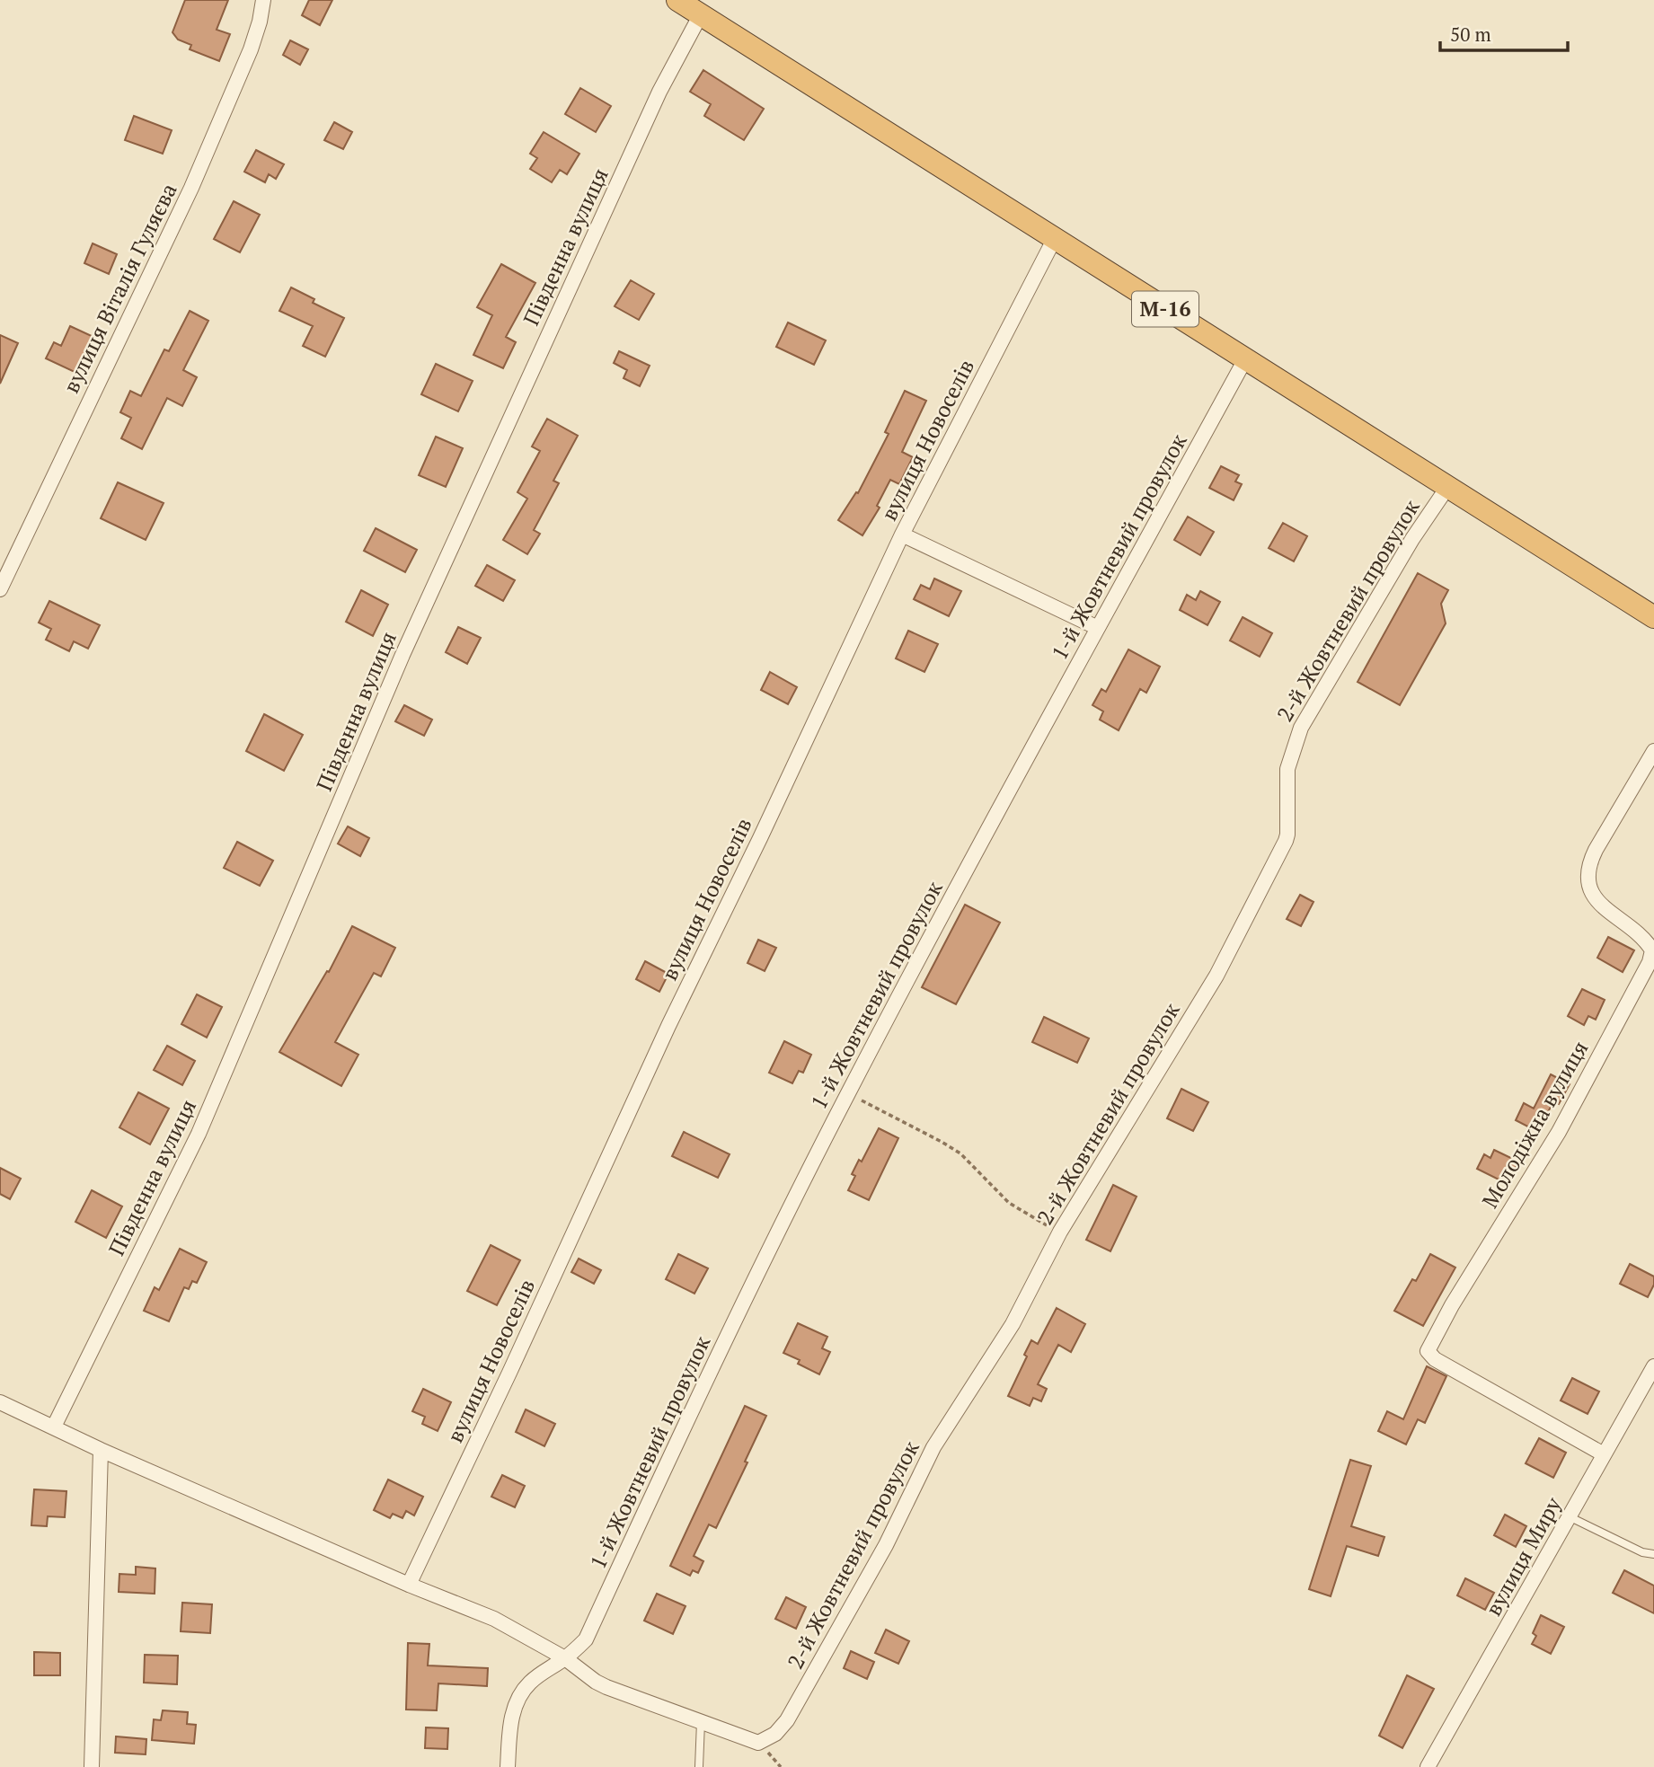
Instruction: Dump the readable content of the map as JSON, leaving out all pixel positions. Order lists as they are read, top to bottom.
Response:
{
  "streets": {
    "highway": ["М-16"],
    "street": [
      "Південна вулиця",
      "вулиця Віталія Гуляєва",
      "вулиця Новоселів",
      "1-й Жовтневий провулок",
      "2-й Жовтневий провулок",
      "Молодіжна вулиця",
      "вулиця Миру"
    ]
  },
  "crossings": [
    ["Південна вулиця", "М-16"],
    ["М-16", "вулиця Новоселів"],
    ["М-16", "1-й Жовтневий провулок"],
    ["М-16", "2-й Жовтневий провулок"],
    ["Молодіжна вулиця", "вулиця Миру"]
  ],
  "scale_bar": "50 m"
}
